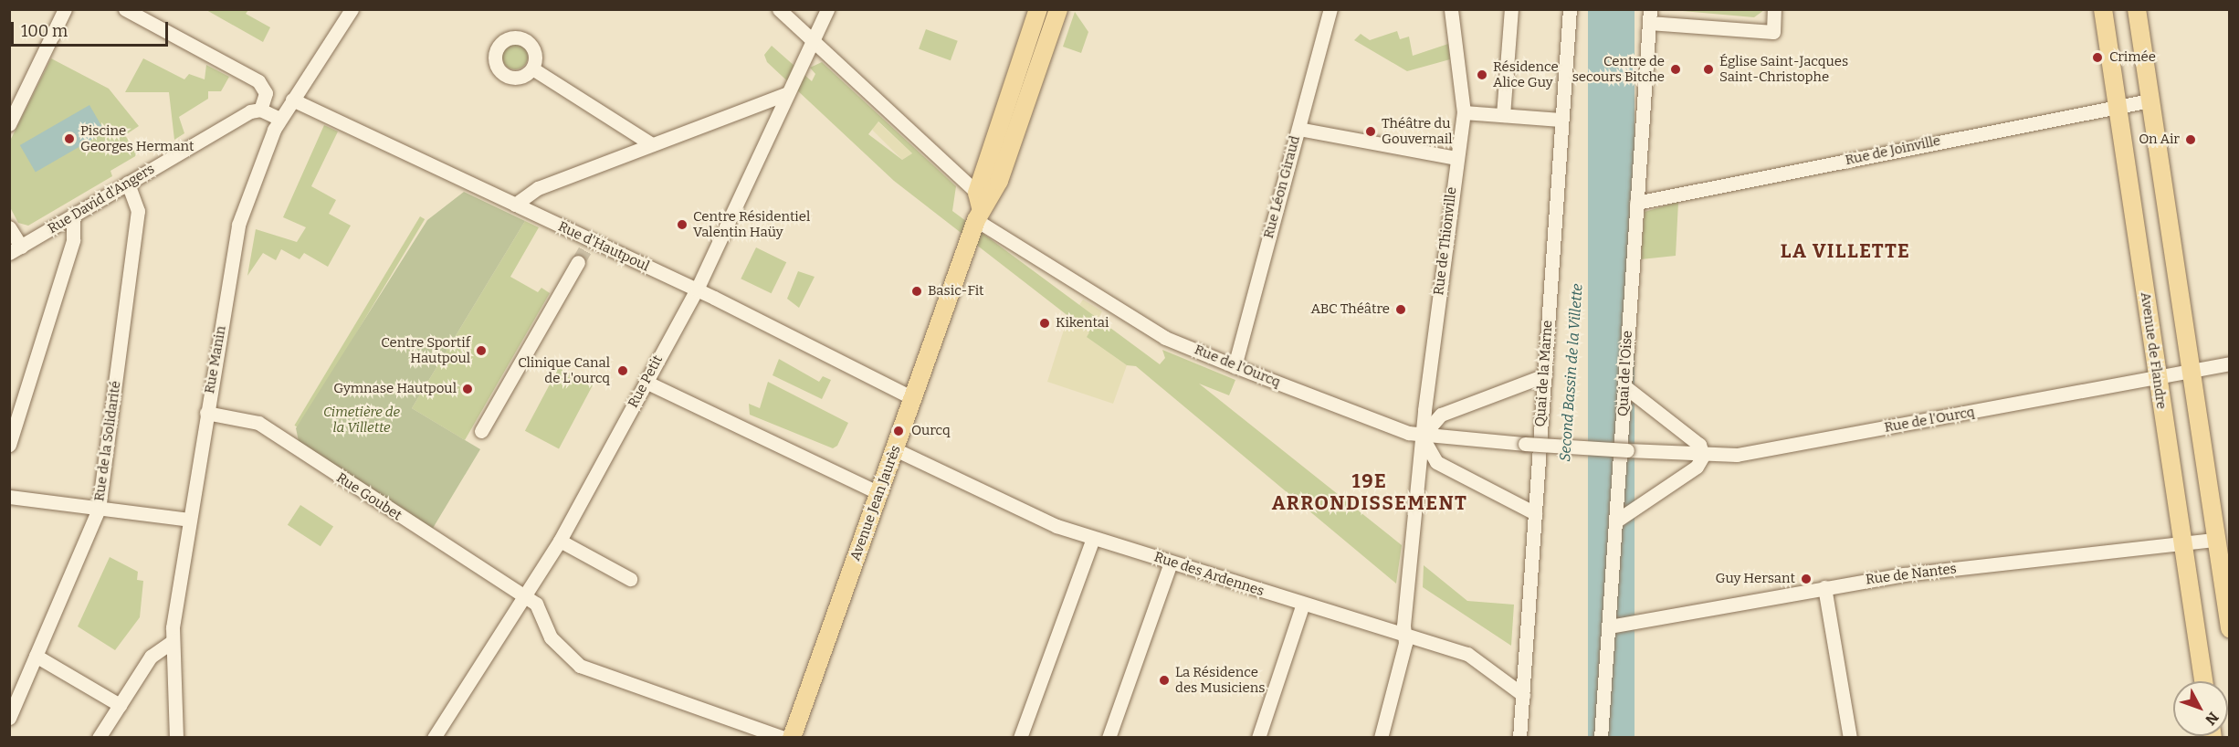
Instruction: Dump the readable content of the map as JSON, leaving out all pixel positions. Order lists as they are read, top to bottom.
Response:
{
  "streets": {
    "main road": ["Avenue de Flandre", "Avenue Jean Jaurès"],
    "street": [
      "Rue de Joinville",
      "Rue Léon Giraud",
      "Rue David d'Angers",
      "Rue de Thionville",
      "Rue d'Hautpoul",
      "Rue Manin",
      "Rue de l'Ourcq",
      "Quai de la Marne",
      "Quai de l'Oise",
      "Rue Petit",
      "Rue de la Solidarité",
      "Rue Goubet",
      "Rue des Ardennes",
      "Rue de Nantes"
    ]
  },
  "crossings": [
    ["Rue de Joinville", "Avenue de Flandre"],
    ["Rue de Joinville", "Quai de l'Oise"],
    ["Rue Léon Giraud", "Rue de l'Ourcq"],
    ["Rue David d'Angers", "Rue de la Solidarité"],
    ["Rue de Thionville", "Rue de l'Ourcq"],
    ["Rue de Thionville", "Rue des Ardennes"],
    ["Rue d'Hautpoul", "Rue Manin"],
    ["Rue d'Hautpoul", "Rue Petit"],
    ["Rue d'Hautpoul", "Avenue Jean Jaurès"],
    ["Avenue de Flandre", "Rue de l'Ourcq"],
    ["Avenue de Flandre", "Rue de Nantes"],
    ["Rue Manin", "Rue Goubet"],
    ["Rue de l'Ourcq", "Rue Petit"],
    ["Rue de l'Ourcq", "Avenue Jean Jaurès"],
    ["Quai de la Marne", "Rue des Ardennes"],
    ["Quai de l'Oise", "Rue de Nantes"],
    ["Rue Petit", "Rue Goubet"],
    ["Avenue Jean Jaurès", "Rue des Ardennes"]
  ],
  "districts": ["LA VILLETTE", "19E ARRONDISSEMENT"],
  "water": ["Second Bassin de la Villette"],
  "parks": ["Cimetière de la Villette"],
  "places": [
    "Crimée",
    "Centre de secours Bitche",
    "Église Saint-Jacques Saint-Christophe",
    "Résidence Alice Guy",
    "Théâtre du Gouvernail",
    "Piscine Georges Hermant",
    "On Air",
    "Centre Résidentiel Valentin Haüy",
    "Basic-Fit",
    "ABC Théâtre",
    "Kikentai",
    "Centre Sportif Hautpoul",
    "Clinique Canal de L'ourcq",
    "Gymnase Hautpoul",
    "Ourcq",
    "Guy Hersant",
    "La Résidence des Musiciens"
  ],
  "scale_bar": "100 m",
  "north": "bottom right"
}
